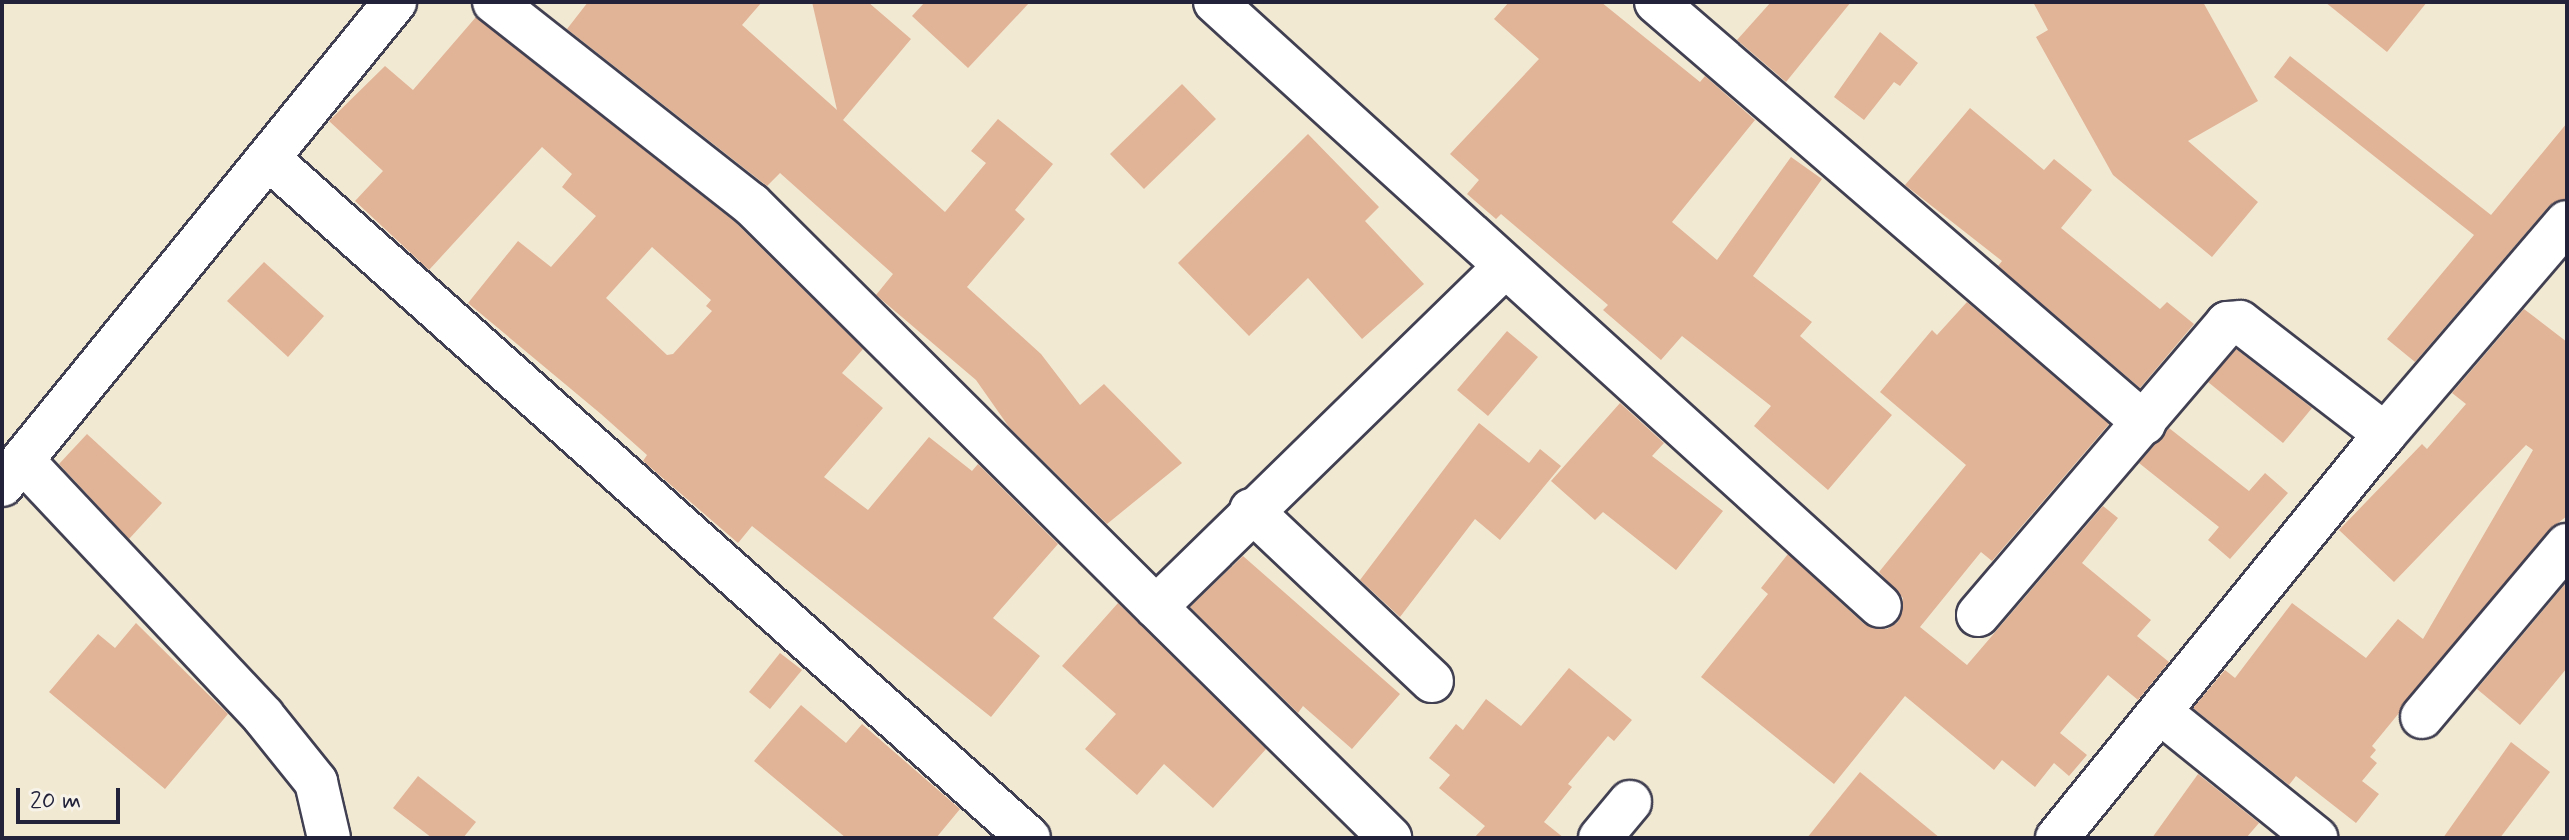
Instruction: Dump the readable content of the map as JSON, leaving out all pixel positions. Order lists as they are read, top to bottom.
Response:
{
  "scale_bar": "20 m"
}
